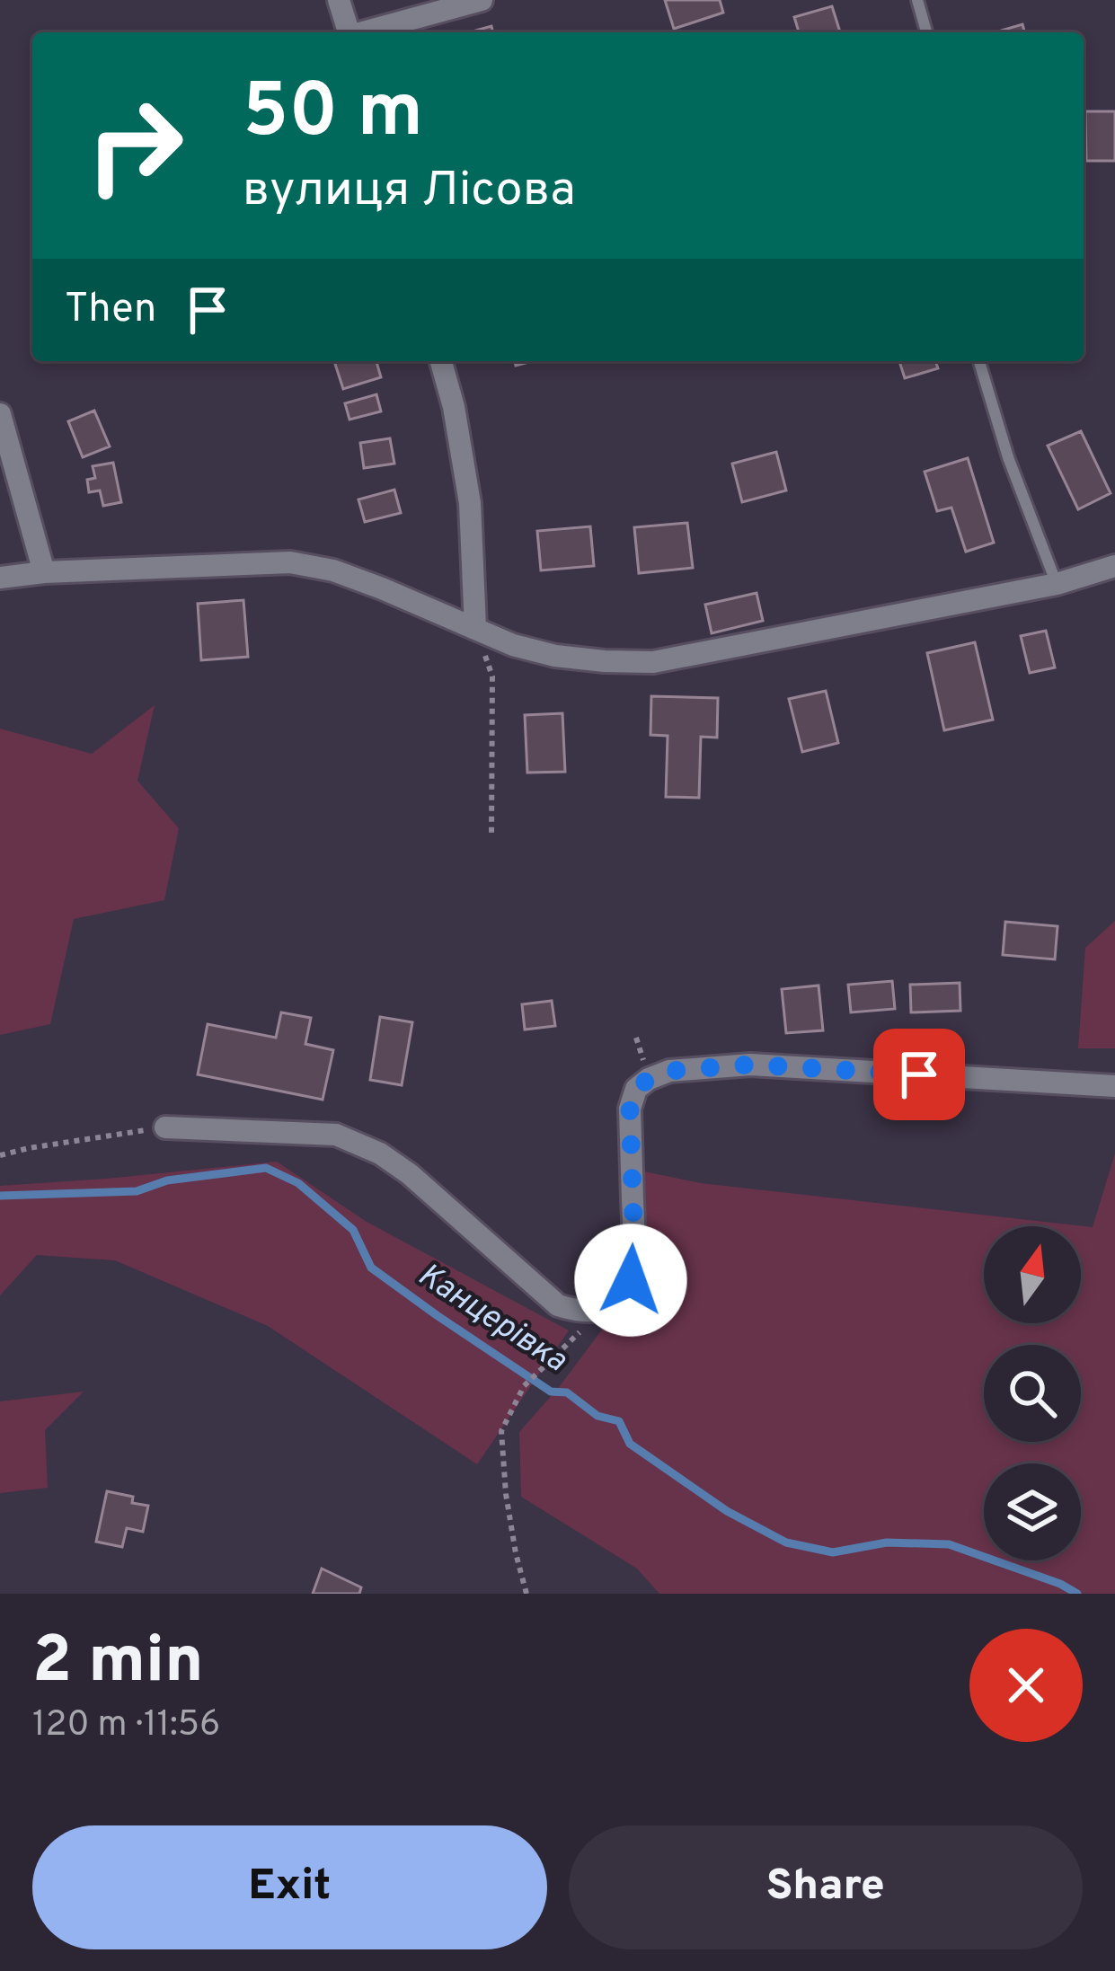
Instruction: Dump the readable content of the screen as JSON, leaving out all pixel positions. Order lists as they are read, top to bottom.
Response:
{
  "water": ["Канцерівка"],
  "north": "top",
  "page": {
    "turn": ["50 m", "вулиця Лісова"],
    "then": "Then",
    "heading": ["2 min", "120 m · 11:56"],
    "buttons": ["Exit", "Share"]
  }
}
